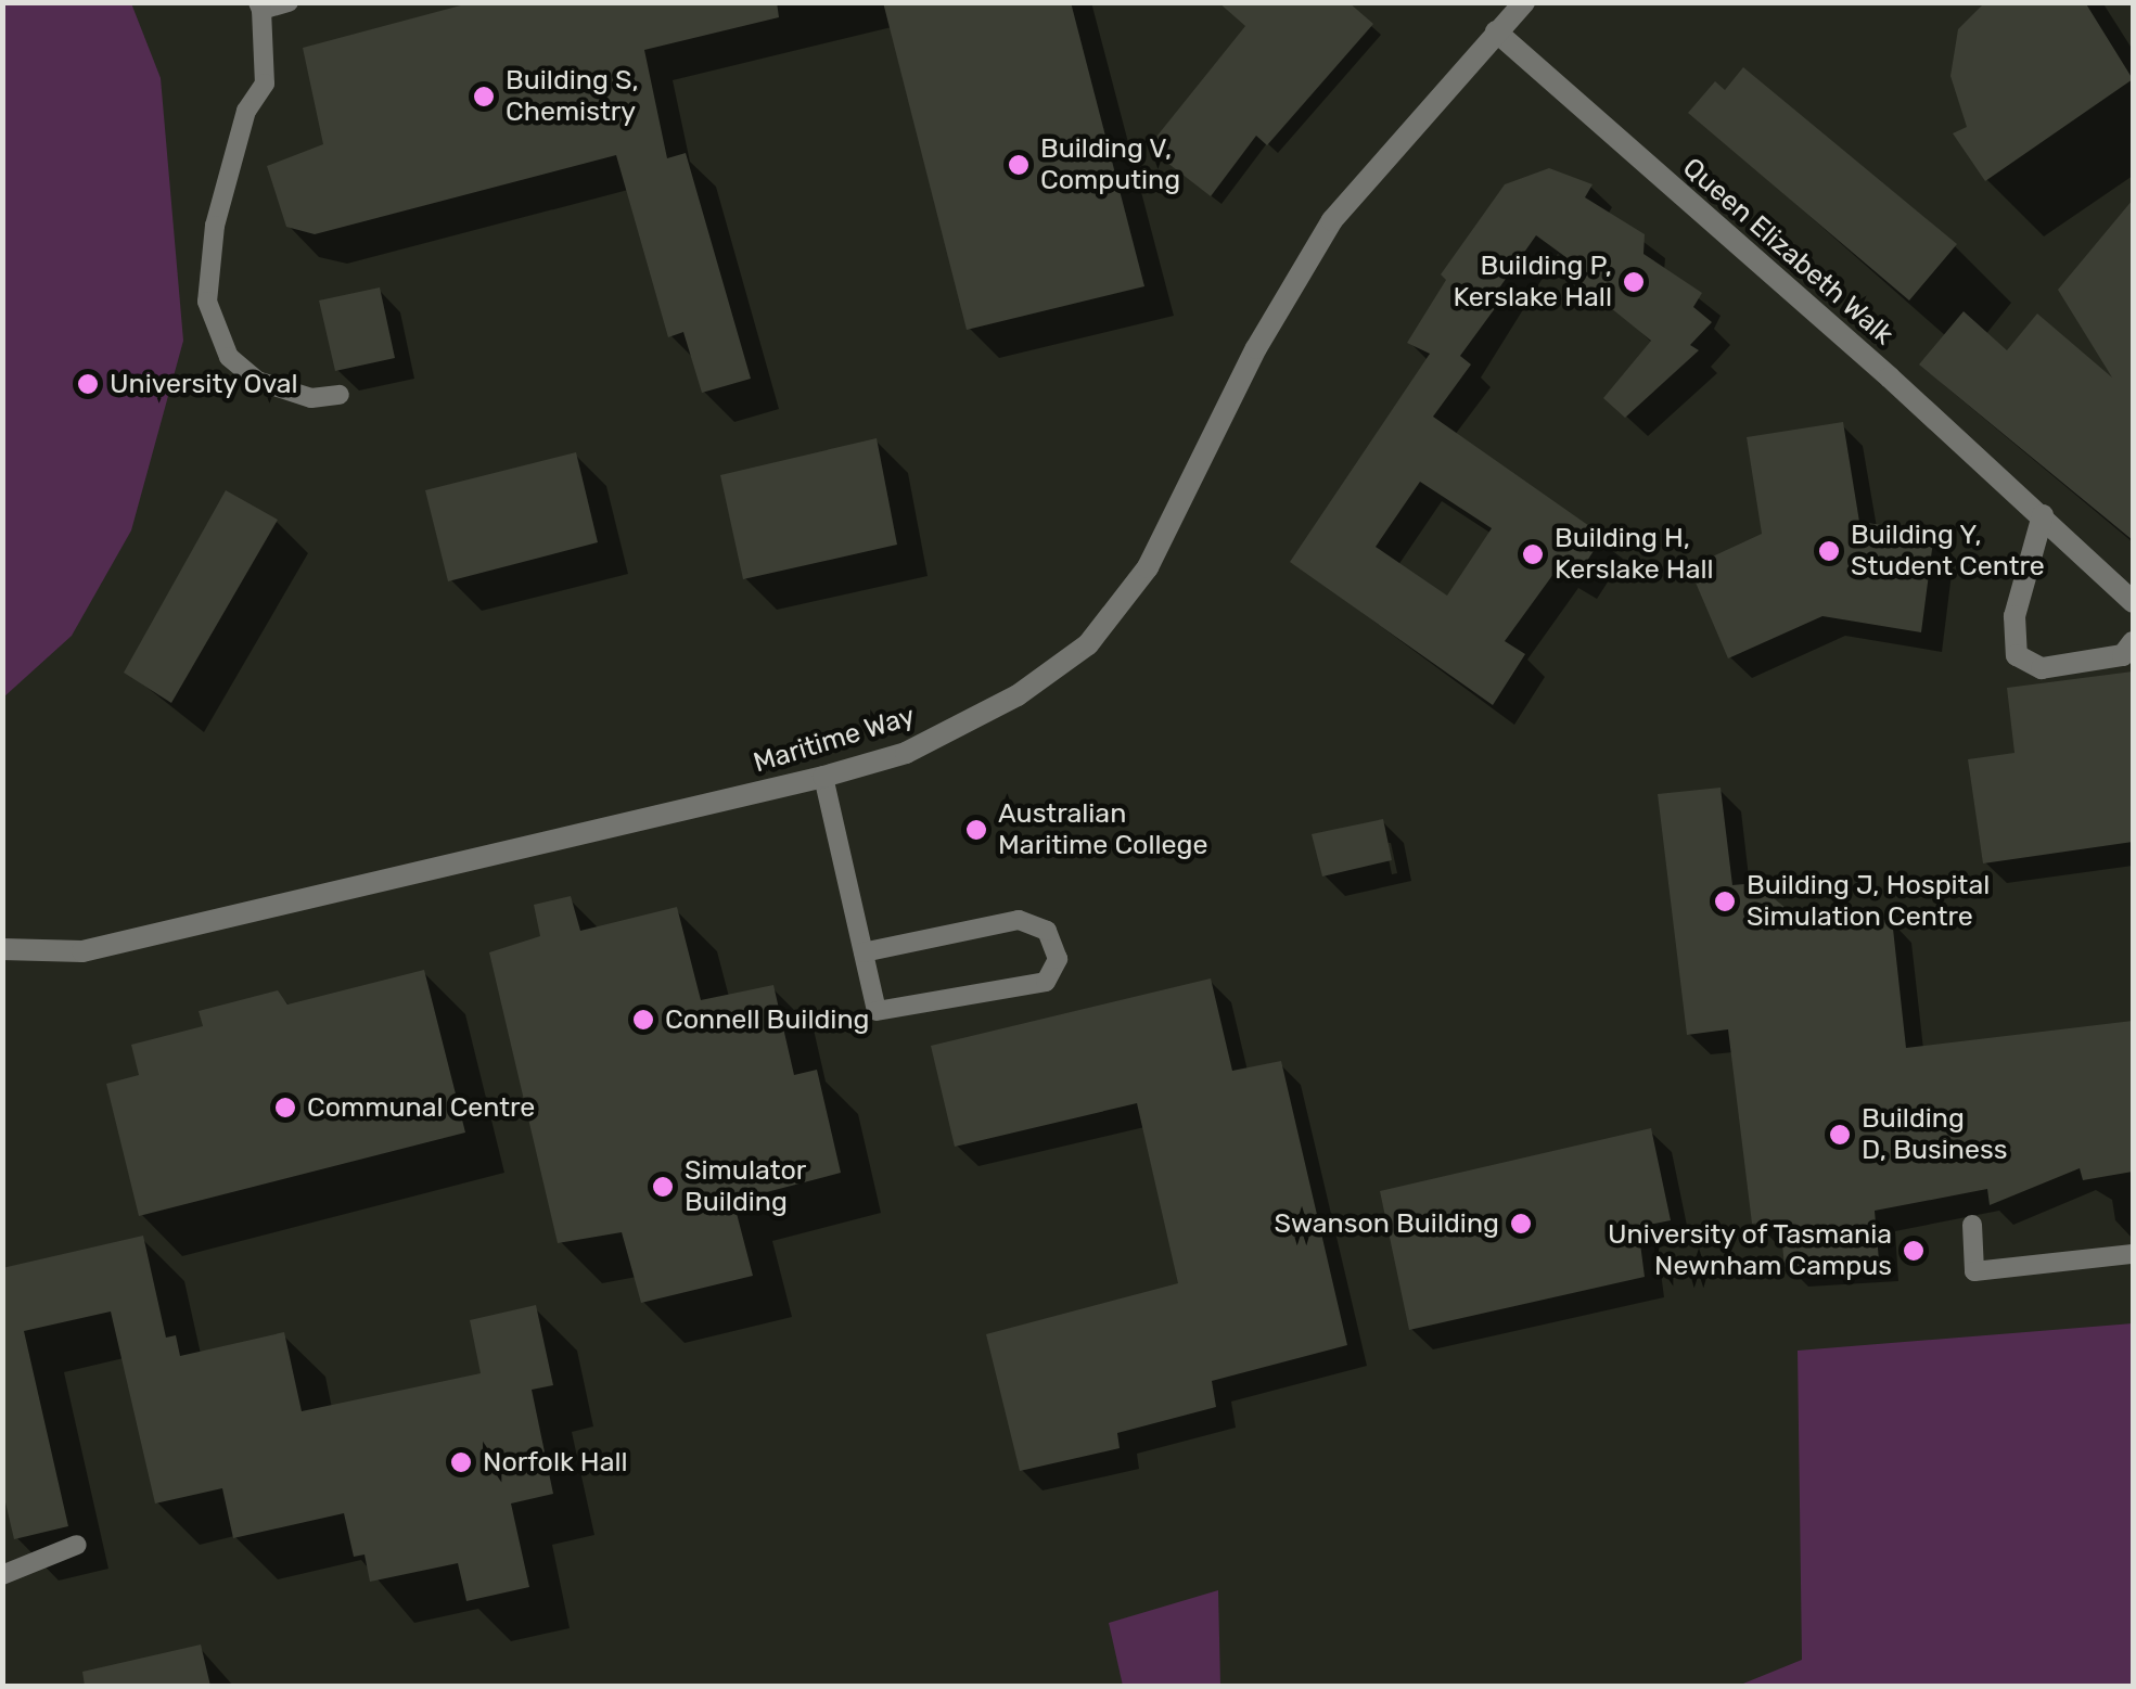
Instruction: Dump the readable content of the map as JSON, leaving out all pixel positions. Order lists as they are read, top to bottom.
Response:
{
  "streets": {
    "street": ["Queen Elizabeth Walk", "Maritime Way"]
  },
  "crossings": [
    ["Queen Elizabeth Walk", "Maritime Way"]
  ],
  "places": [
    "Building S, Chemistry",
    "Building V, Computing",
    "Building P, Kerslake Hall",
    "University Oval",
    "Building Y, Student Centre",
    "Building H, Kerslake Hall",
    "Australian Maritime College",
    "Building J, Hospital Simulation Centre",
    "Connell Building",
    "Communal Centre",
    "Building D, Business",
    "Simulator Building",
    "Swanson Building",
    "University of Tasmania Newnham Campus",
    "Norfolk Hall"
  ]
}
